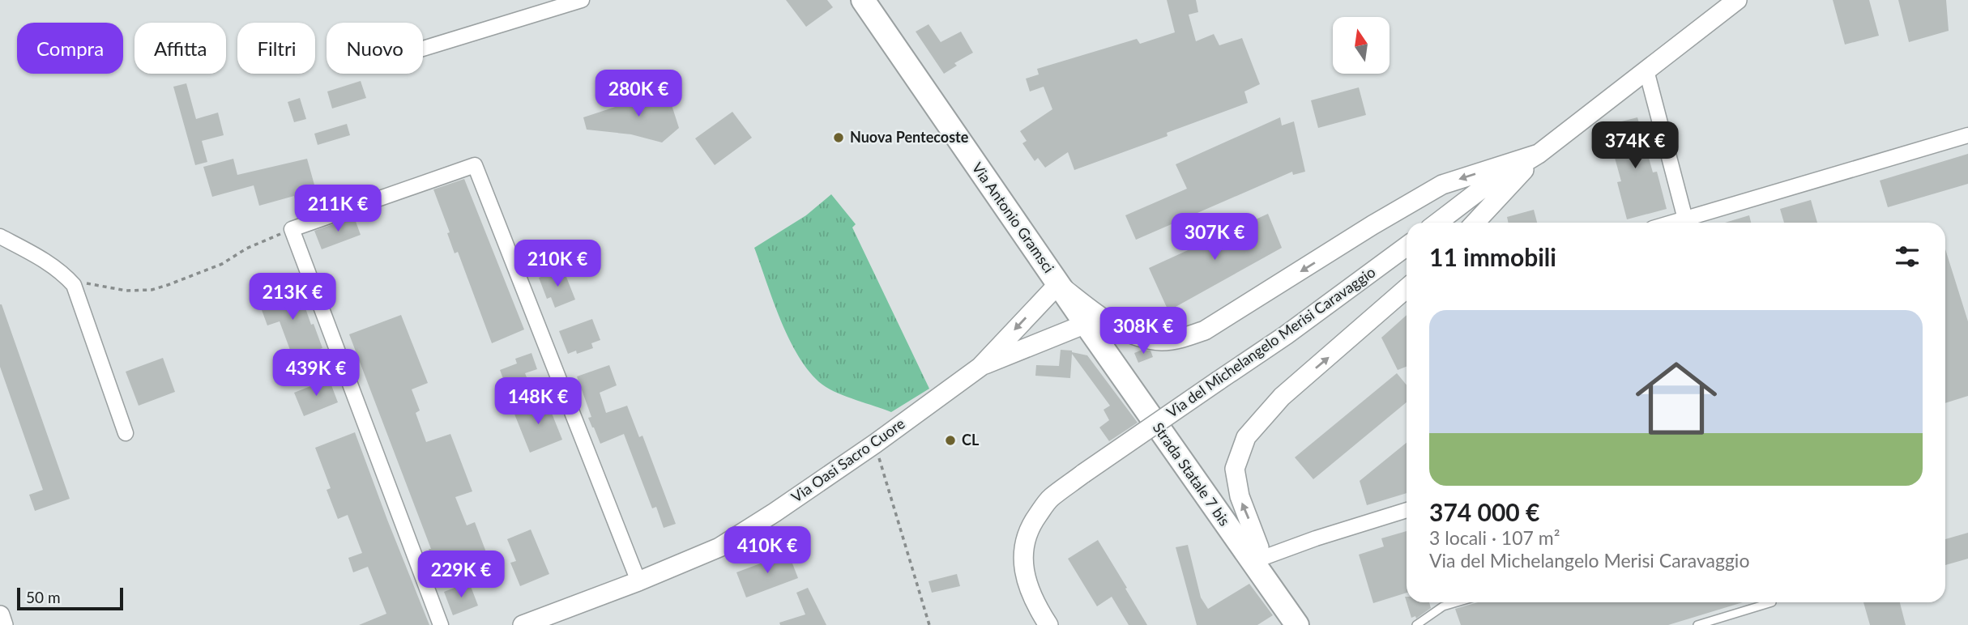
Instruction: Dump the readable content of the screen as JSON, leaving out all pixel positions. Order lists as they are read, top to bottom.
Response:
{
  "streets": {
    "main road": ["Via Antonio Gramsci", "Strada Statale 7 bis"],
    "street": ["Via del Michelangelo Merisi Caravaggio", "Via Oasi Sacro Cuore"]
  },
  "crossings": [
    ["Via Antonio Gramsci", "Via Oasi Sacro Cuore"],
    ["Via Antonio Gramsci", "Strada Statale 7 bis"],
    ["Via Oasi Sacro Cuore", "Strada Statale 7 bis"]
  ],
  "places": ["Nuova Pentecoste", "CL"],
  "scale_bar": "50 m",
  "north": "top",
  "page": {
    "chip": [
      "Compra",
      "Affitta",
      "Filtri",
      "Nuovo"
    ],
    "price": [
      "280K €",
      "374K €",
      "211K €",
      "307K €",
      "210K €",
      "213K €",
      "308K €",
      "439K €",
      "148K €",
      "410K €",
      "229K €"
    ],
    "heading": "11 immobili",
    "list": [
      {
        "name": "374 000 €",
        "note": "3 locali · 107 m² · Via del Michelangelo Merisi Caravaggio"
      }
    ],
    "scale": "50 m"
  }
}
